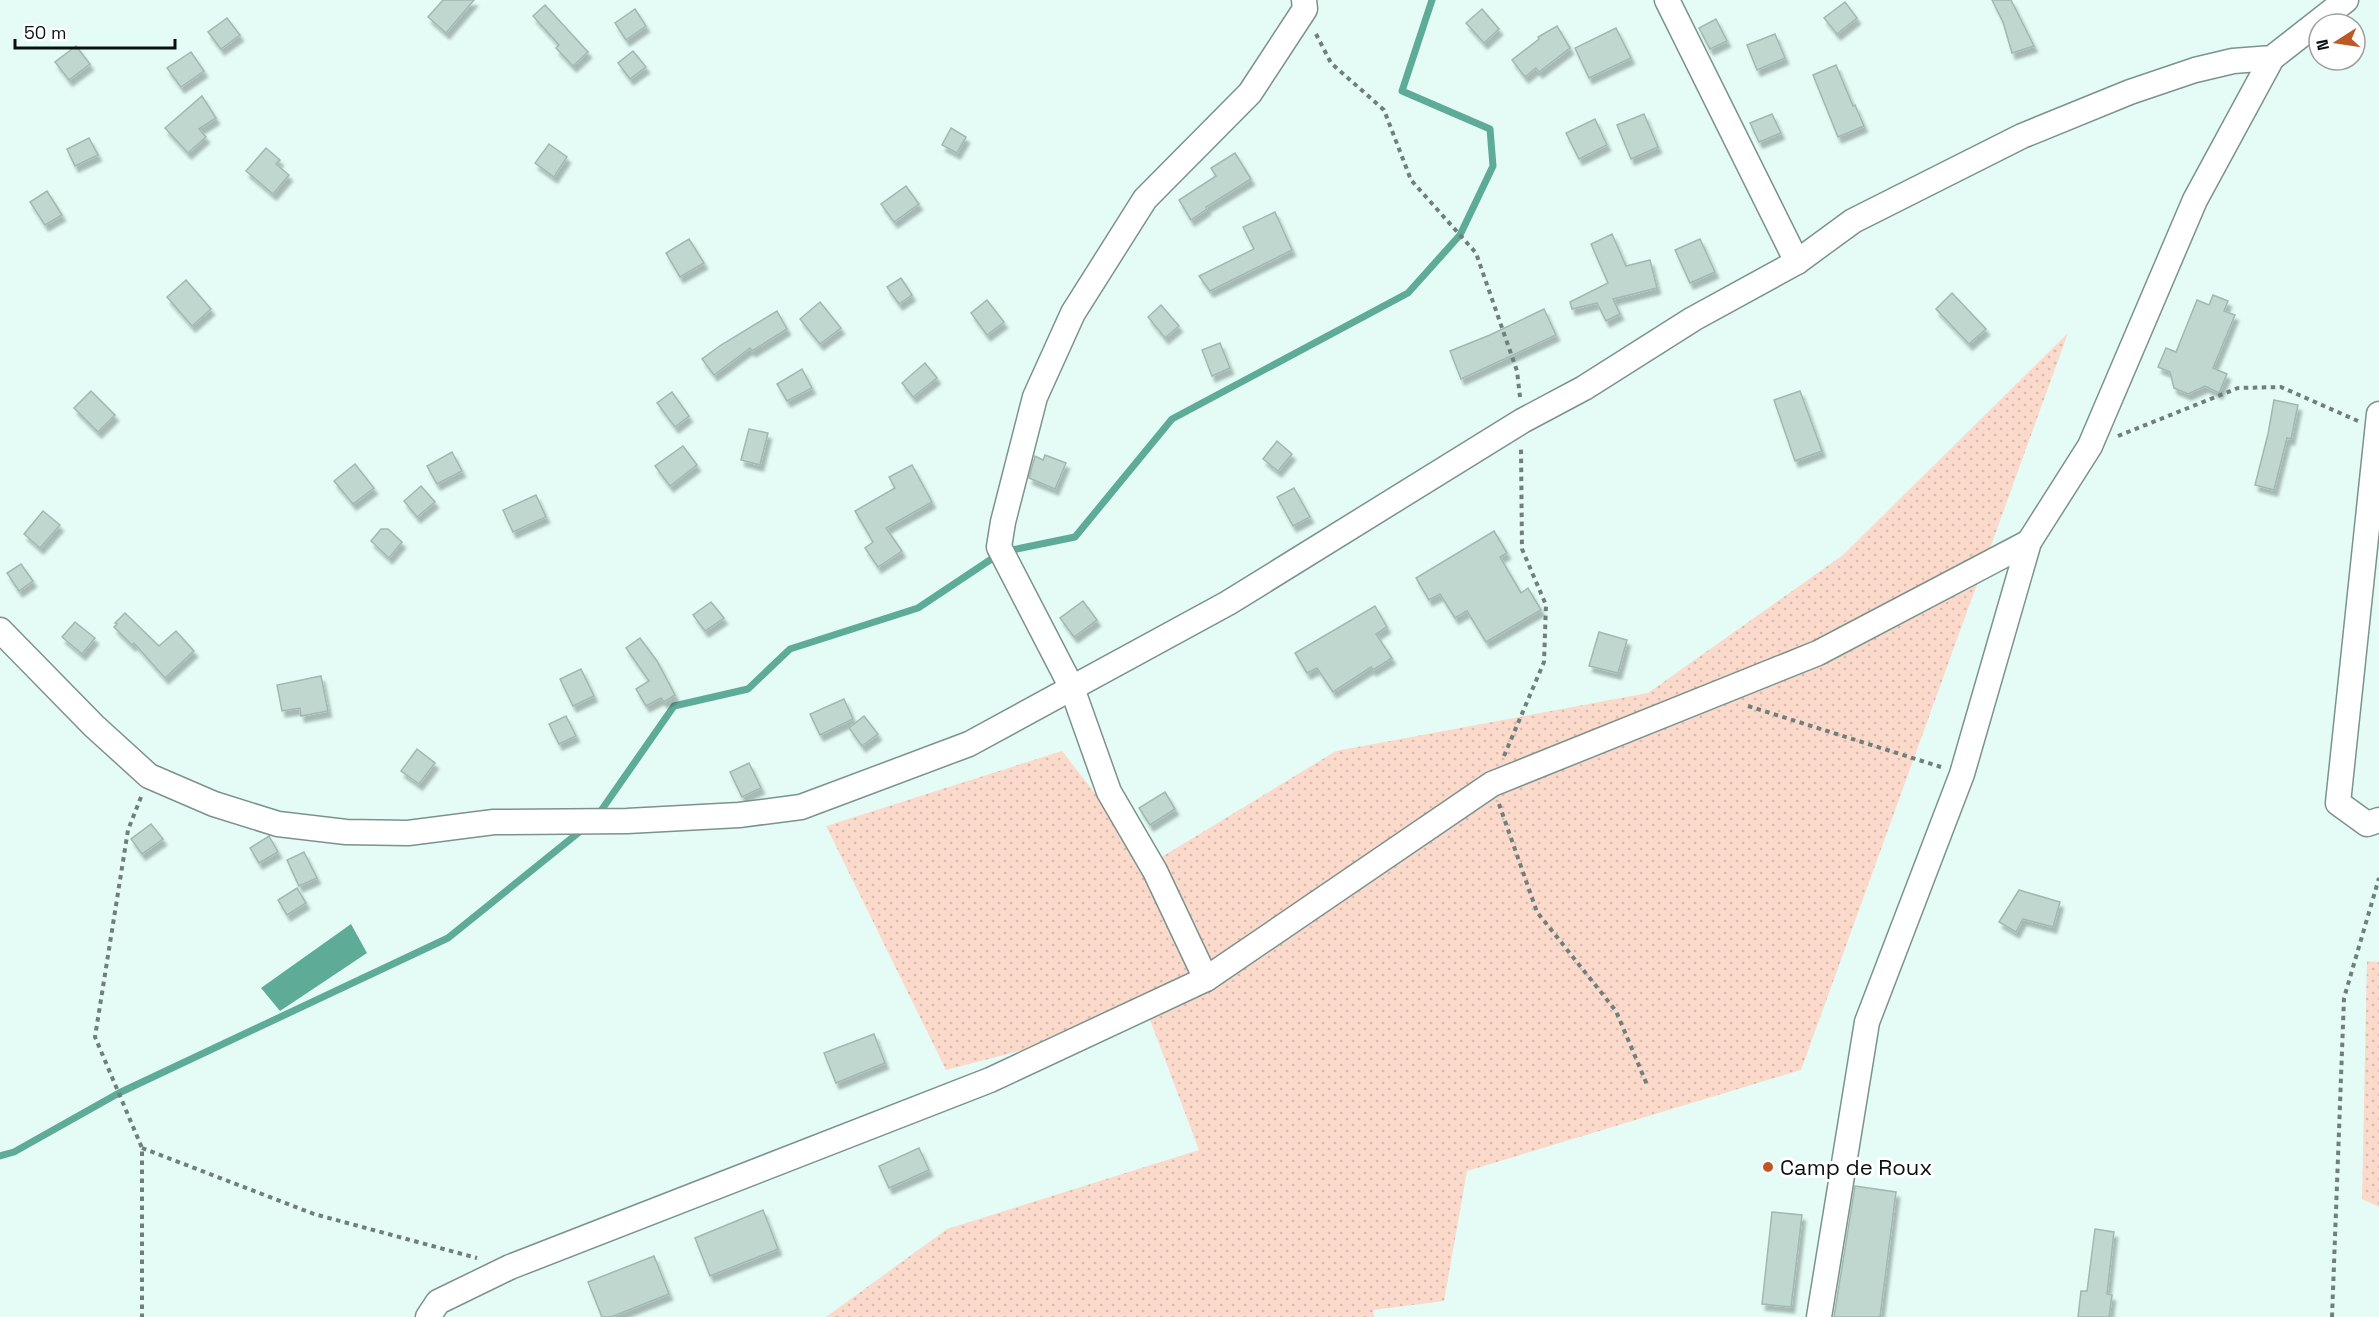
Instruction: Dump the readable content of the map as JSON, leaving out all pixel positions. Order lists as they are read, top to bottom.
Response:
{
  "places": ["Camp de Roux"],
  "scale_bar": "50 m",
  "north": "left"
}
